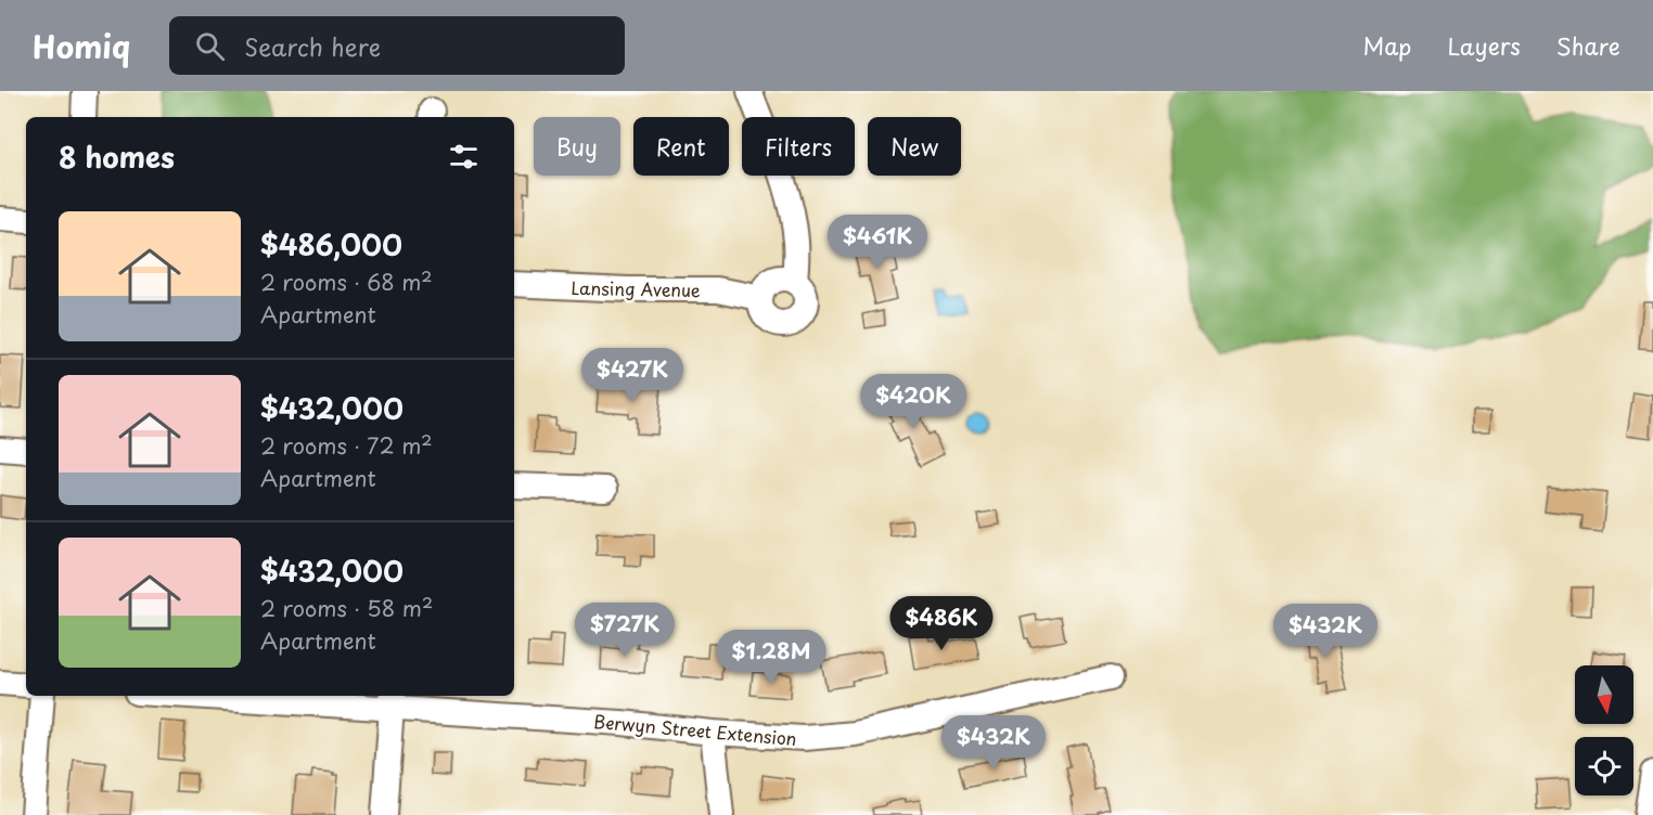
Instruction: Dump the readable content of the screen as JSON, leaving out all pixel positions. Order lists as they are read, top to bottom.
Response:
{
  "streets": {
    "street": ["Lansing Avenue", "Berwyn Street Extension"]
  },
  "north": "bottom",
  "page": {
    "header": "Homiq",
    "search": "Search here",
    "nav": ["Map", "Layers", "Share"],
    "chip": [
      "Buy",
      "Rent",
      "Filters",
      "New"
    ],
    "heading": "8 homes",
    "list": [
      {
        "name": "$486,000",
        "note": "2 rooms · 68 m² · Apartment"
      },
      {
        "name": "$432,000",
        "note": "2 rooms · 72 m² · Apartment"
      },
      {
        "name": "$432,000",
        "note": "2 rooms · 58 m² · Apartment"
      }
    ],
    "price": [
      "$461K",
      "$427K",
      "$420K",
      "$486K",
      "$727K",
      "$432K",
      "$1.28M",
      "$432K"
    ]
  }
}
